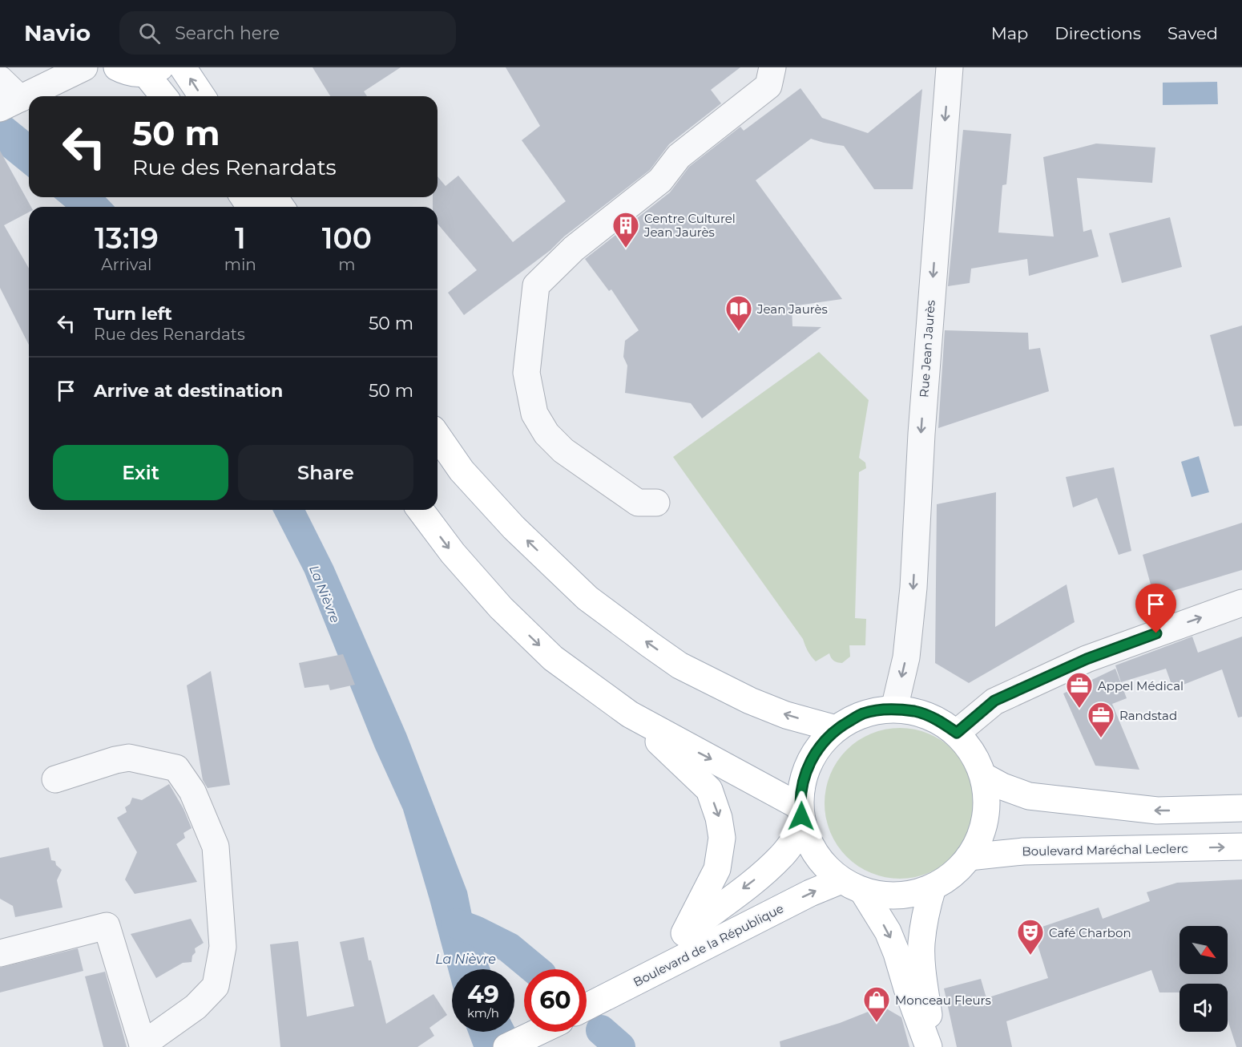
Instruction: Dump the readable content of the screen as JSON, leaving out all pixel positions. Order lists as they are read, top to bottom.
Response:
{
  "streets": {
    "main road": ["Boulevard Maréchal Leclerc", "Boulevard de la République"],
    "street": ["Rue Jean Jaurès"]
  },
  "one_way": ["Rue Jean Jaurès"],
  "water": ["La Nièvre"],
  "places": {
    "building": ["Centre Culturel Jean Jaurès"],
    "library": ["Jean Jaurès"],
    "office": ["Appel Médical", "Randstad"],
    "theatre": ["Café Charbon"],
    "shop": ["Monceau Fleurs"]
  },
  "north": "bottom right",
  "page": {
    "header": "Navio",
    "search": "Search here",
    "nav": ["Map", "Directions", "Saved"],
    "turn": ["50 m", "Rue des Renardats"],
    "eta": [
      "13:19",
      "Arrival",
      "1",
      "min",
      "100",
      "m"
    ],
    "list": [
      {
        "name": "Turn left",
        "note": "Rue des Renardats",
        "value": "50 m"
      },
      {
        "name": "Arrive at destination",
        "value": "50 m"
      }
    ],
    "buttons": ["Exit", "Share"],
    "speed": "49 km/h",
    "limit": "60"
  }
}
